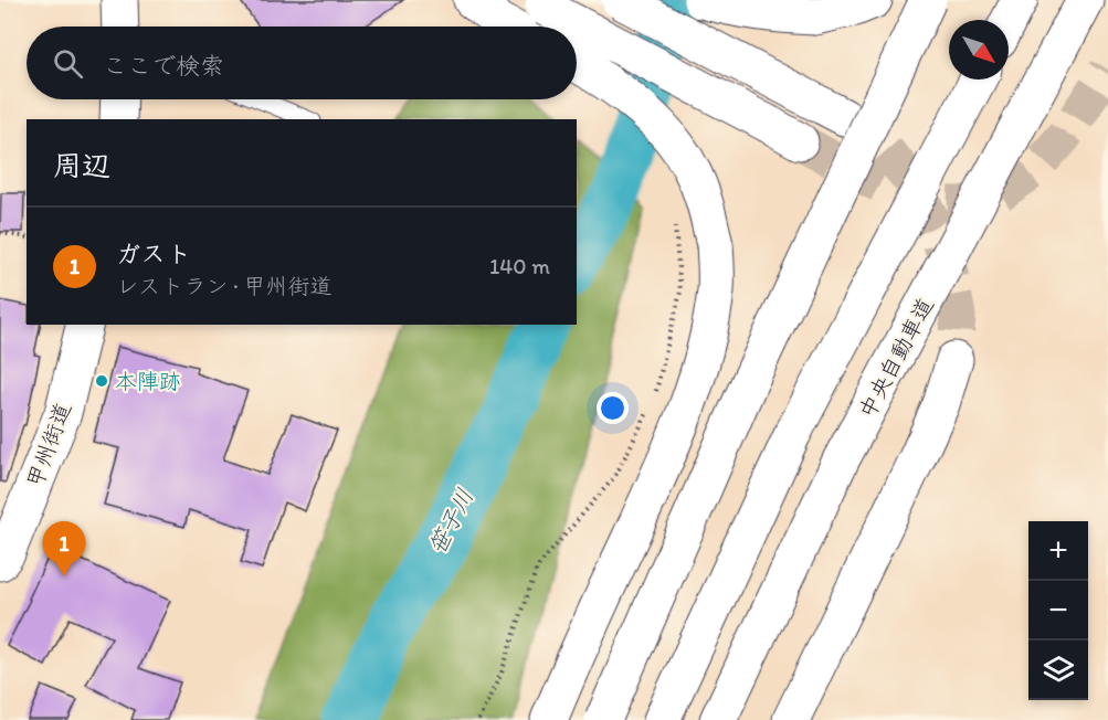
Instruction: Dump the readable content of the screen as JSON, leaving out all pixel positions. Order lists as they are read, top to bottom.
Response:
{
  "streets": {
    "main road": ["中央自動車道", "甲州街道"]
  },
  "water": ["笹子川"],
  "places": ["本陣跡"],
  "north": "bottom right",
  "page": {
    "search": "ここで検索",
    "heading": "周辺",
    "list": [
      {
        "mark": "1",
        "name": "ガスト",
        "note": "レストラン · 甲州街道",
        "value": "140 m"
      }
    ],
    "map_buttons": ["+", "−"],
    "pins": "1"
  }
}
